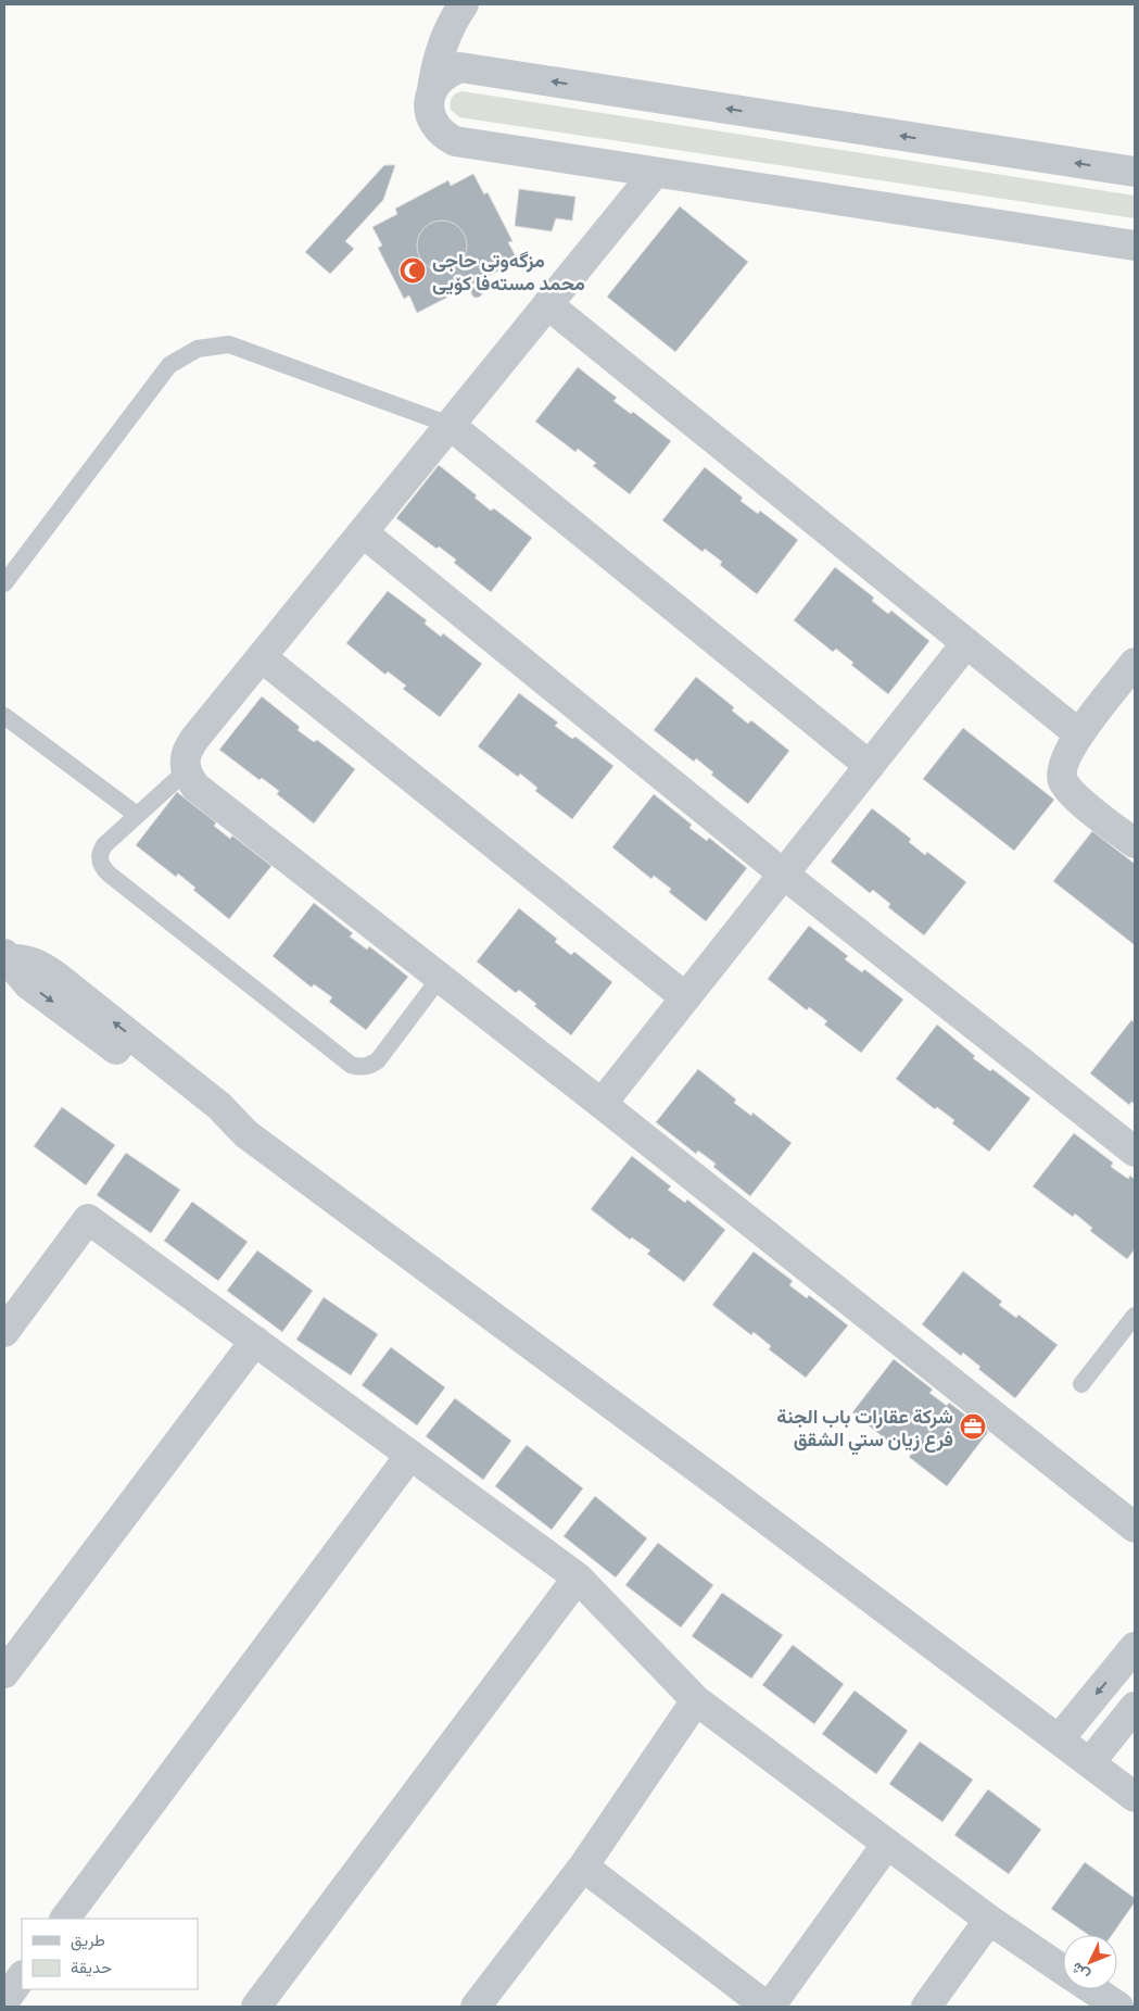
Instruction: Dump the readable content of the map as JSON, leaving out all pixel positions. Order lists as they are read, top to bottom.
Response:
{
  "places": {
    "mosque": ["مزگەوتی حاجی محمد مستەفا کۆیی"],
    "office": ["شرکة عقارات باب الجنة فرع زیان ستي الشقق"]
  },
  "legend": ["طريق", "حديقة"],
  "north": "bottom left"
}
